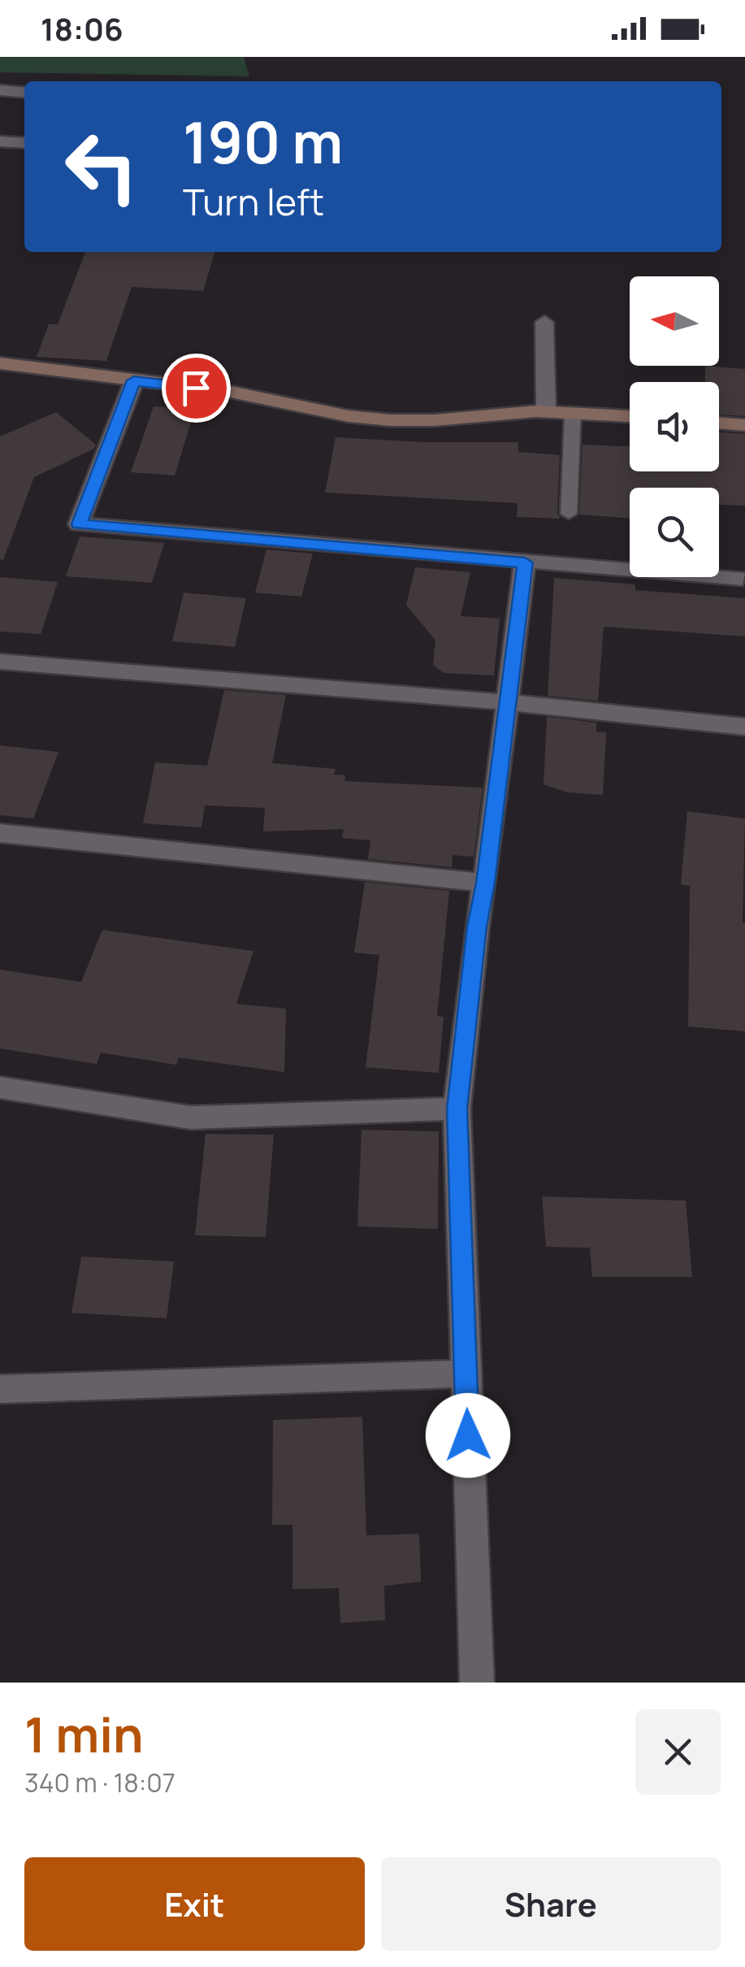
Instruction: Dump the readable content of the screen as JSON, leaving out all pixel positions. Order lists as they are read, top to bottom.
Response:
{
  "north": "left",
  "page": {
    "status": "18:06",
    "turn": ["190 m", "Turn left"],
    "heading": ["1 min", "340 m · 18:07"],
    "buttons": ["Exit", "Share"]
  }
}
